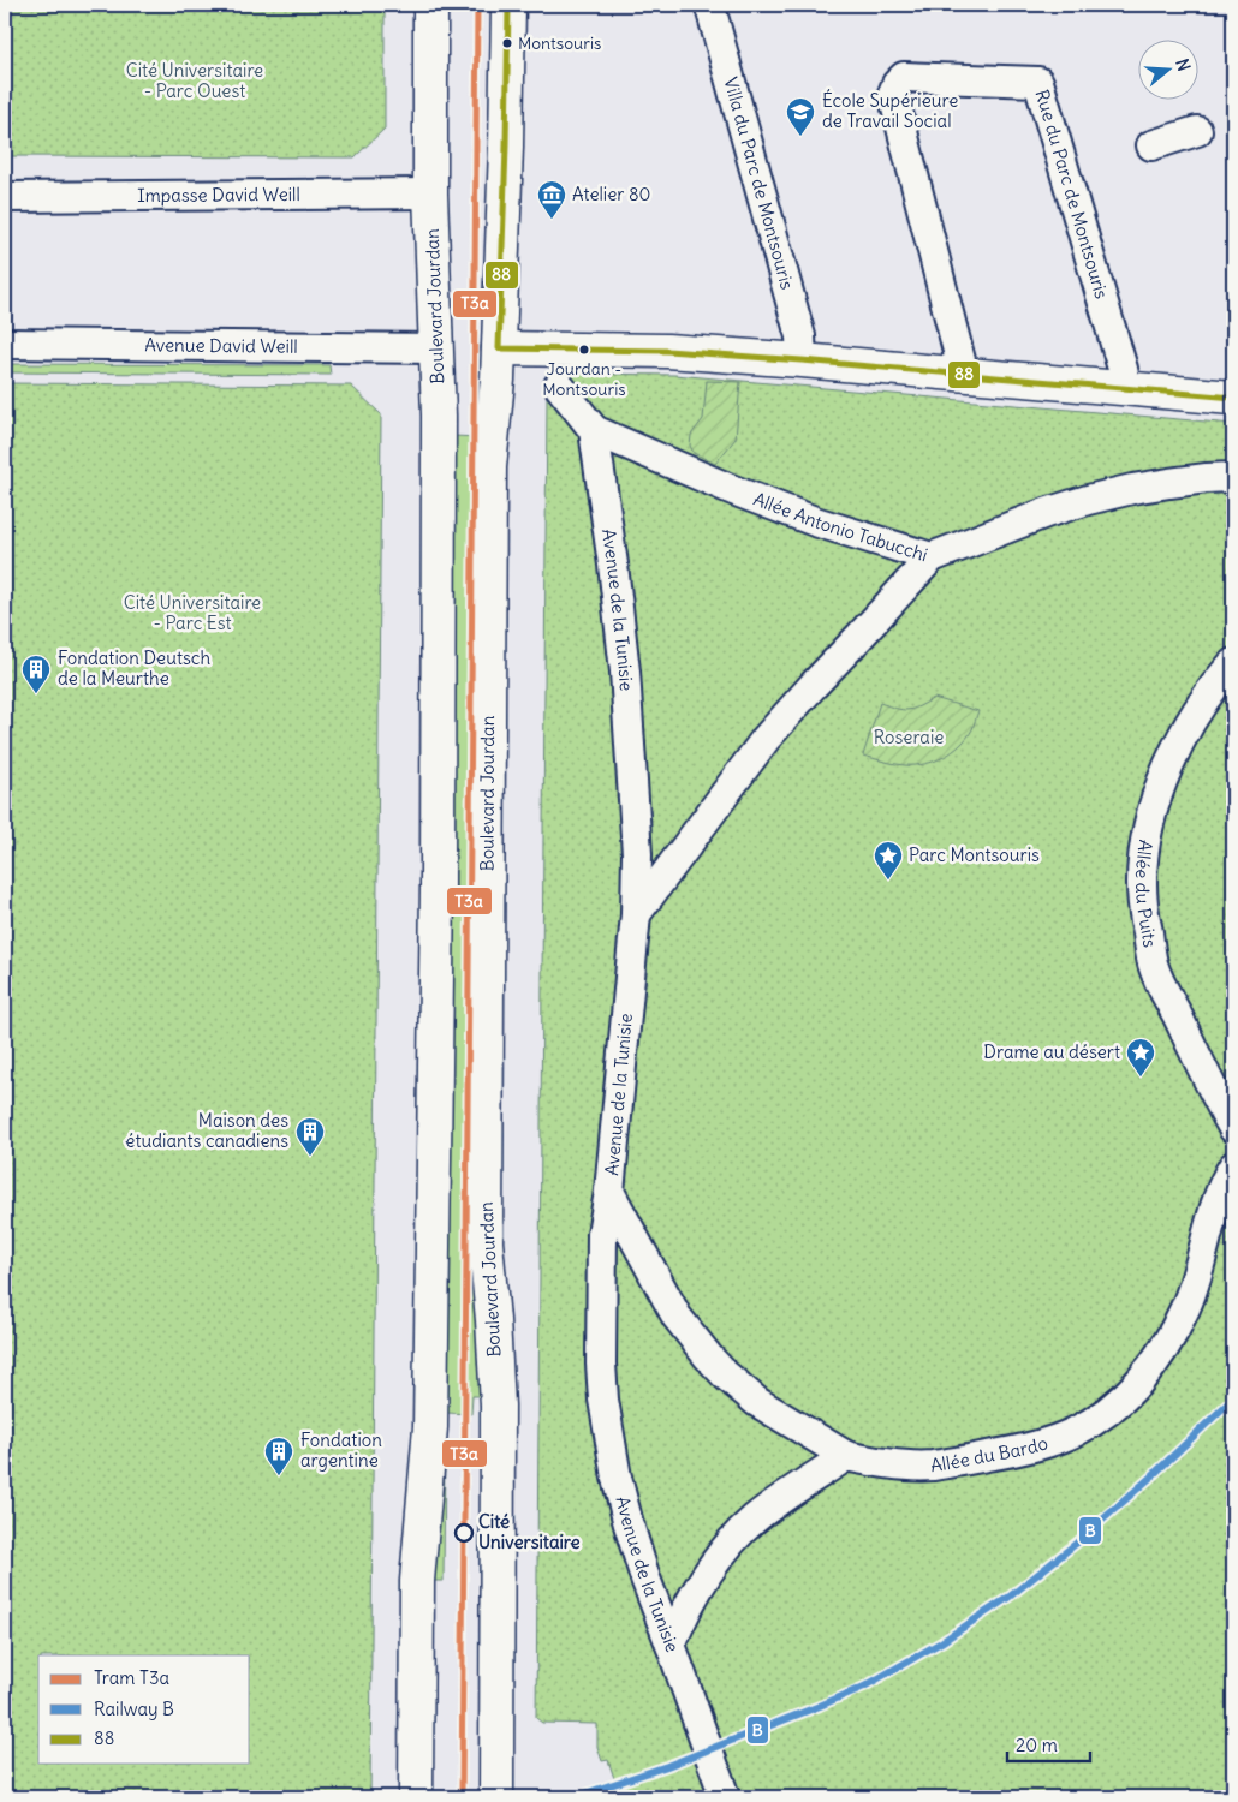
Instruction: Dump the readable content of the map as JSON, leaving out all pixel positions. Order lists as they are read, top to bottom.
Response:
{
  "streets": {
    "main road": ["Boulevard Jourdan"],
    "street": [
      "Villa du Parc de Montsouris",
      "Rue du Parc de Montsouris",
      "Impasse David Weill",
      "Avenue David Weill",
      "Allée Antonio Tabucchi",
      "Avenue de la Tunisie",
      "Allée du Puits",
      "Allée du Bardo"
    ]
  },
  "crossings": [
    ["Impasse David Weill", "Boulevard Jourdan"],
    ["Boulevard Jourdan", "Avenue David Weill"],
    ["Allée Antonio Tabucchi", "Avenue de la Tunisie"],
    ["Avenue de la Tunisie", "Allée du Bardo"]
  ],
  "parks": ["Cité Universitaire - Parc Ouest", "Cité Universitaire - Parc Est", "Roseraie"],
  "places": {
    "other": ["Montsouris", "Jourdan - Montsouris", "Cité Universitaire"],
    "school or university": ["École Supérieure de Travail Social"],
    "museum": ["Atelier 80"],
    "building": ["Fondation Deutsch de la Meurthe", "Maison des étudiants canadiens", "Fondation argentine"],
    "place": ["Parc Montsouris", "Drame au désert"]
  },
  "lines": ["tram line T3a", "transit line 88", "rail line B"],
  "legend": ["Tram T3a", "Railway B", "88"],
  "scale_bar": "20 m",
  "north": "right"
}
